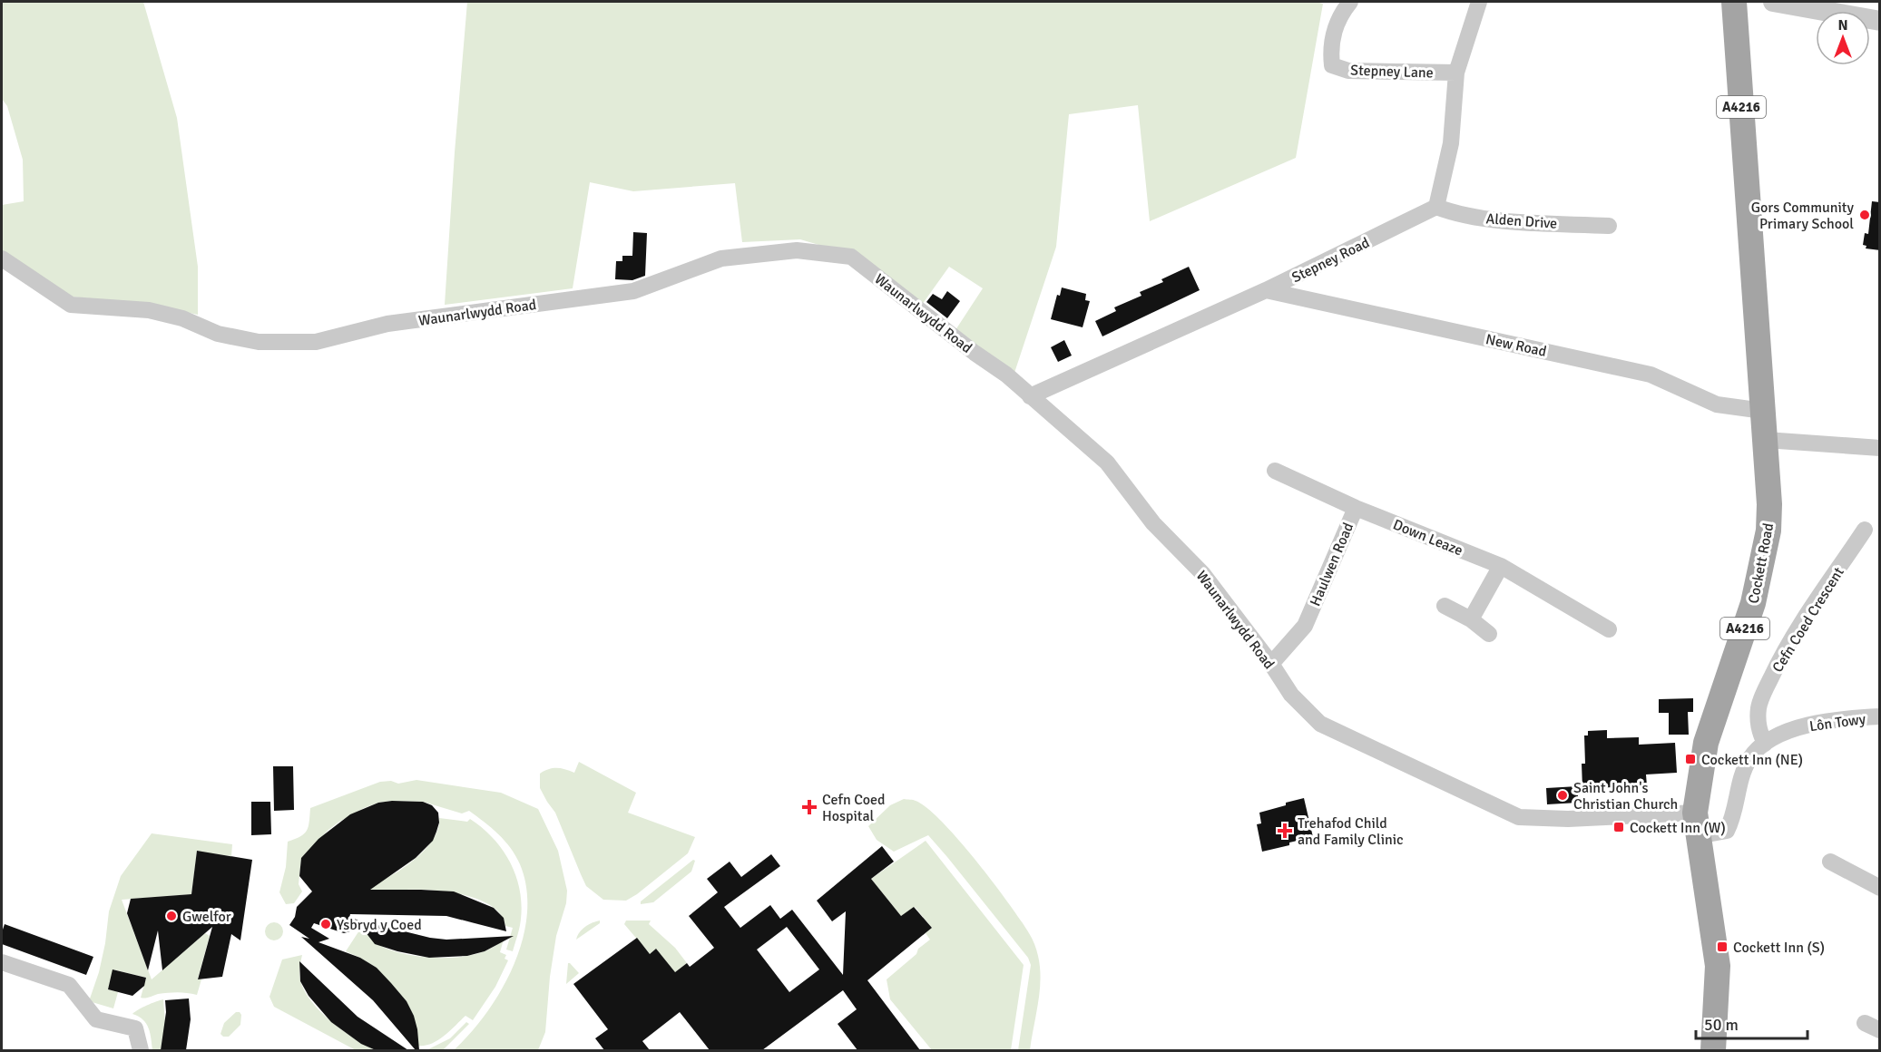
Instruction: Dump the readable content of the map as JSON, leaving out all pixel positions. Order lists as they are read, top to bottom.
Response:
{
  "streets": {
    "main road": ["A4216", "Cockett Road"],
    "street": [
      "Stepney Lane",
      "Alden Drive",
      "Stepney Road",
      "Waunarlwydd Road",
      "New Road",
      "Down Leaze",
      "Haulwen Road",
      "Cefn Coed Crescent",
      "Lôn Towy"
    ]
  },
  "crossings": [
    ["Alden Drive", "Stepney Road"],
    ["Stepney Road", "Waunarlwydd Road"],
    ["Stepney Road", "New Road"],
    ["Waunarlwydd Road", "Cockett Road"],
    ["Waunarlwydd Road", "Haulwen Road"],
    ["Waunarlwydd Road", "Lôn Towy"],
    ["New Road", "Cockett Road"],
    ["Down Leaze", "Haulwen Road"],
    ["Cefn Coed Crescent", "Lôn Towy"]
  ],
  "places": {
    "other": [
      "Gors Community Primary School",
      "Saint John's Christian Church",
      "Gwelfor",
      "Ysbryd y Coed"
    ],
    "transit": ["Cockett Inn (NE)", "Cockett Inn (W)", "Cockett Inn (S)"],
    "health": ["Cefn Coed Hospital", "Trehafod Child and Family Clinic"]
  },
  "scale_bar": "50 m",
  "north": "top"
}
